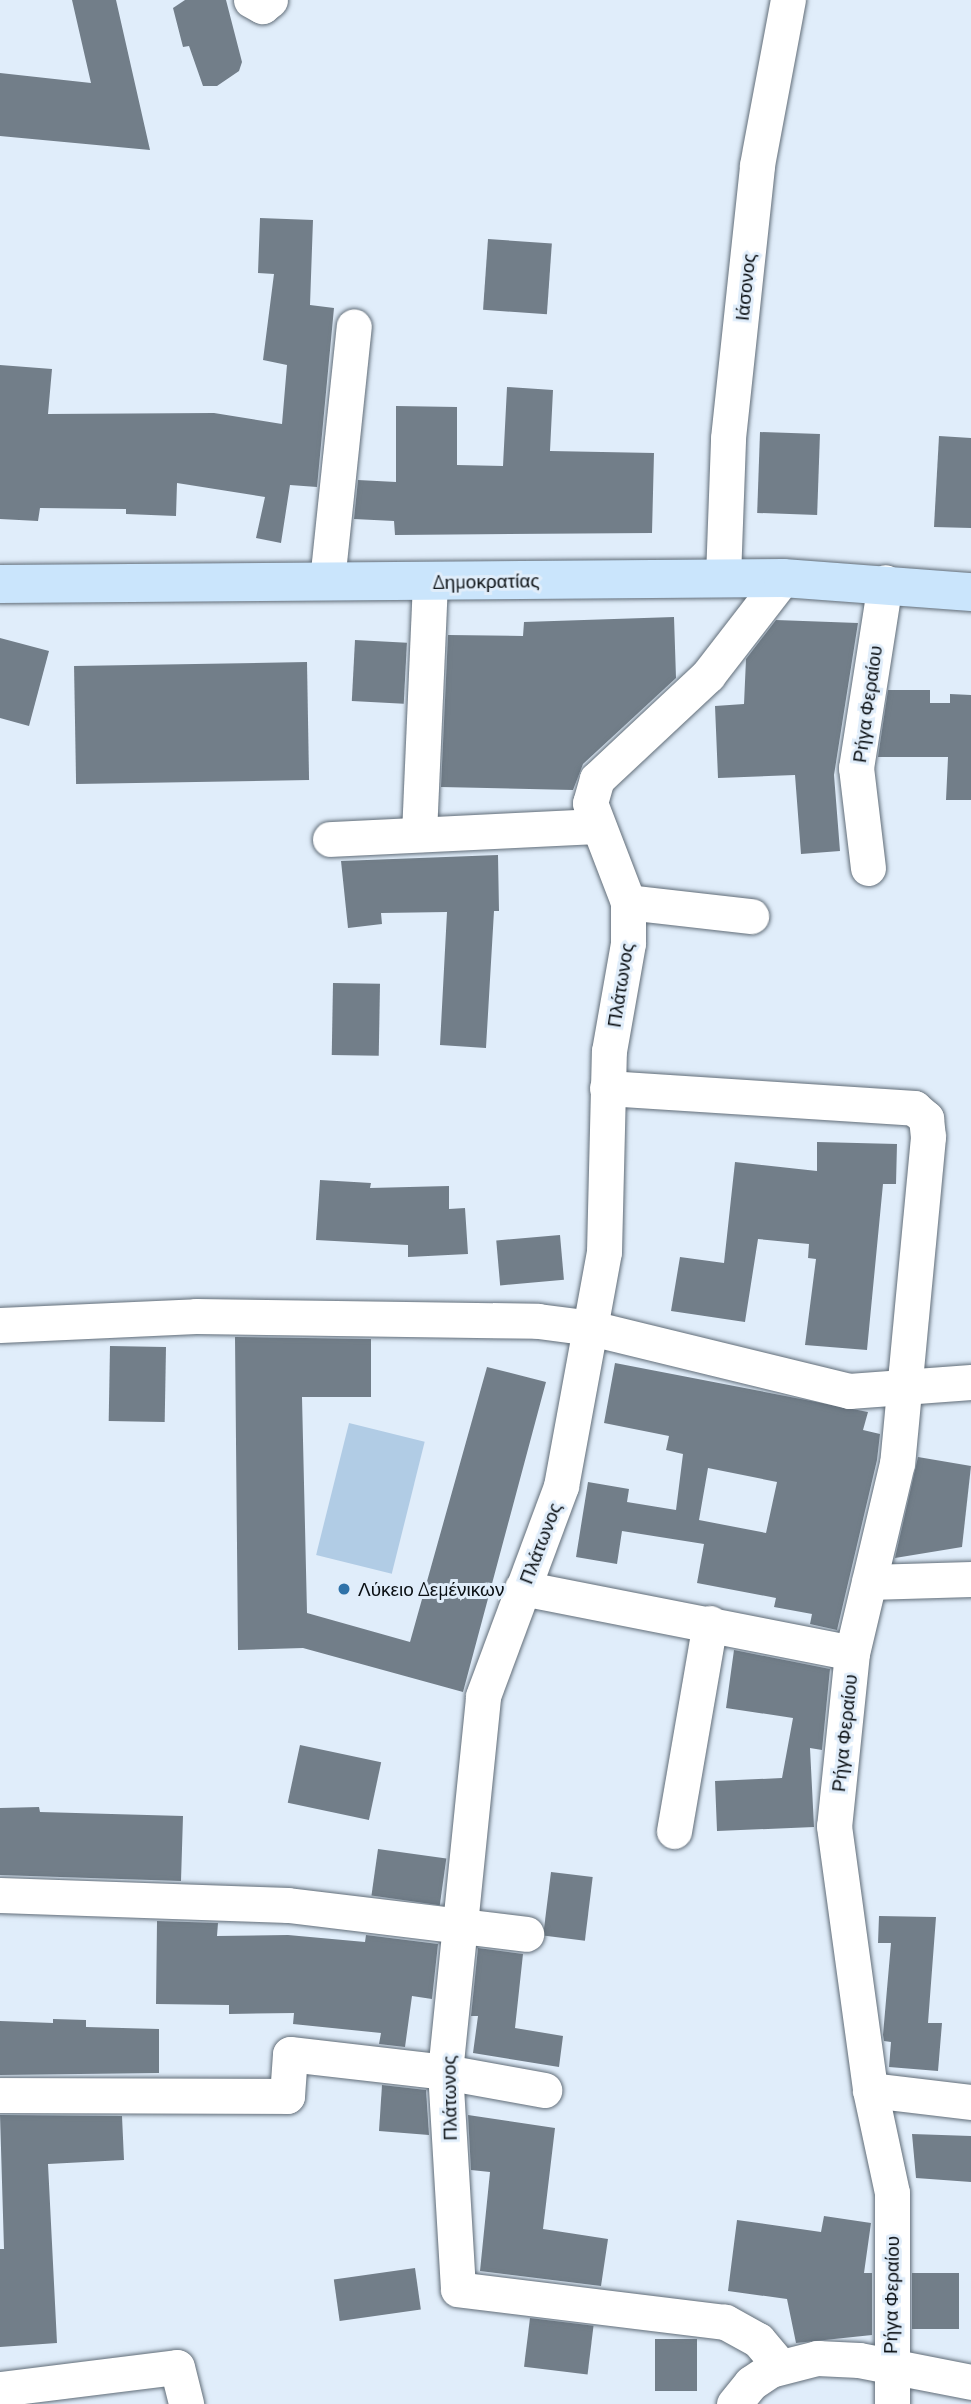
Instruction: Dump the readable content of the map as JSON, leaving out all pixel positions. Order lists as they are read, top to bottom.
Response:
{
  "streets": {
    "main road": ["Δημοκρατίας"],
    "street": ["Ιάσονος", "Ρήγα Φεραίου", "Πλάτωνος"]
  },
  "crossings": [
    ["Ιάσονος", "Δημοκρατίας"],
    ["Δημοκρατίας", "Ρήγα Φεραίου"],
    ["Δημοκρατίας", "Πλάτωνος"],
    ["Ρήγα Φεραίου", "Πλάτωνος"]
  ],
  "places": ["Λύκειο Δεμένικων"]
}
